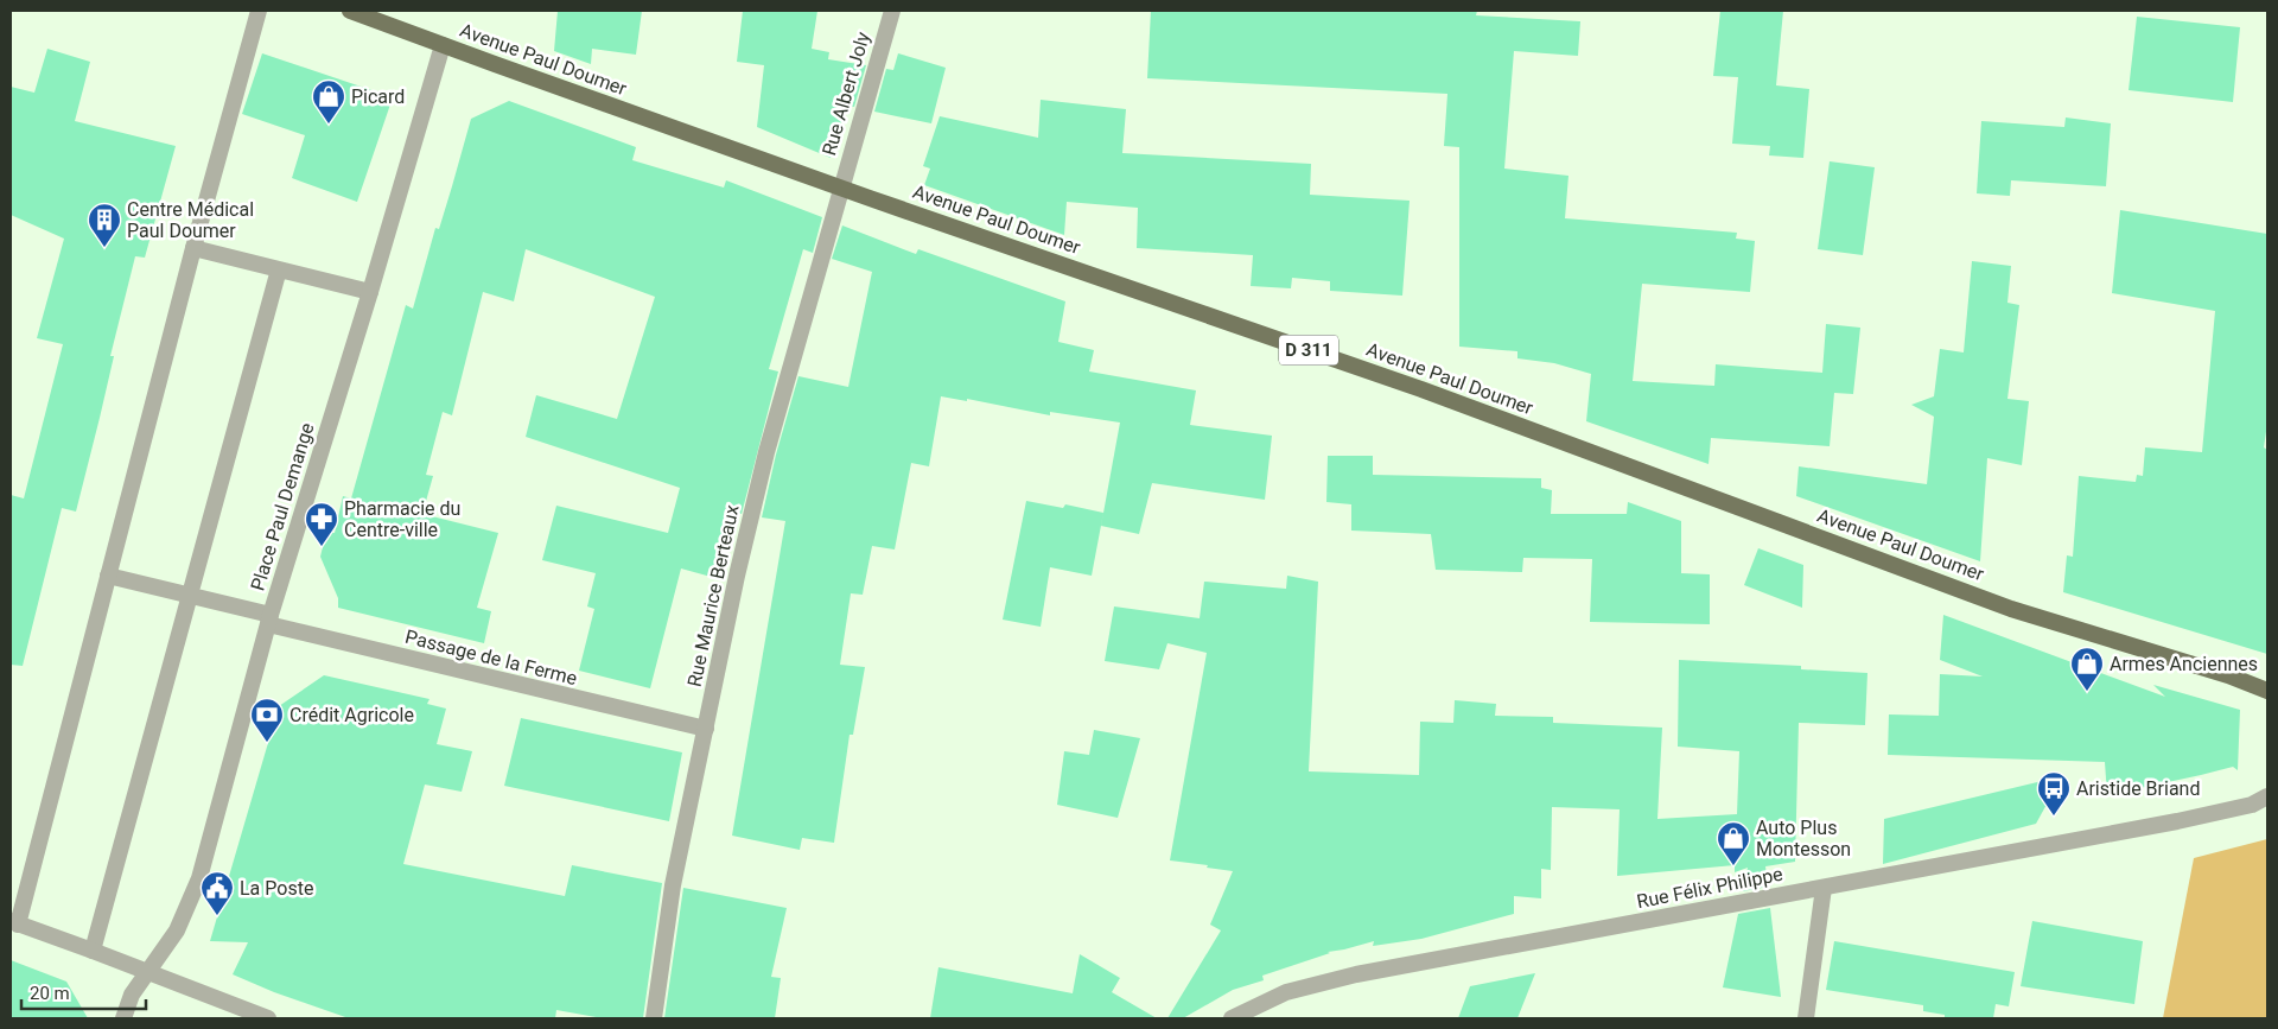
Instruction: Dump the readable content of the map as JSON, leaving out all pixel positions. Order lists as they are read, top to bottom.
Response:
{
  "streets": {
    "main road": ["Avenue Paul Doumer", "D 311"],
    "street": [
      "Rue Albert Joly",
      "Place Paul Demange",
      "Rue Maurice Berteaux",
      "Passage de la Ferme",
      "Rue Félix Philippe"
    ]
  },
  "crossings": [
    ["Avenue Paul Doumer", "Rue Albert Joly"],
    ["Avenue Paul Doumer", "Place Paul Demange"],
    ["Avenue Paul Doumer", "Rue Maurice Berteaux"],
    ["Rue Albert Joly", "Rue Maurice Berteaux"],
    ["Place Paul Demange", "Passage de la Ferme"],
    ["Rue Maurice Berteaux", "Passage de la Ferme"]
  ],
  "places": {
    "shop": ["Picard", "Armes Anciennes", "Auto Plus Montesson"],
    "building": ["Centre Médical Paul Doumer"],
    "pharmacy": ["Pharmacie du Centre-ville"],
    "bank": ["Crédit Agricole"],
    "bus stop": ["Aristide Briand"],
    "public building": ["La Poste"]
  },
  "scale_bar": "20 m"
}
